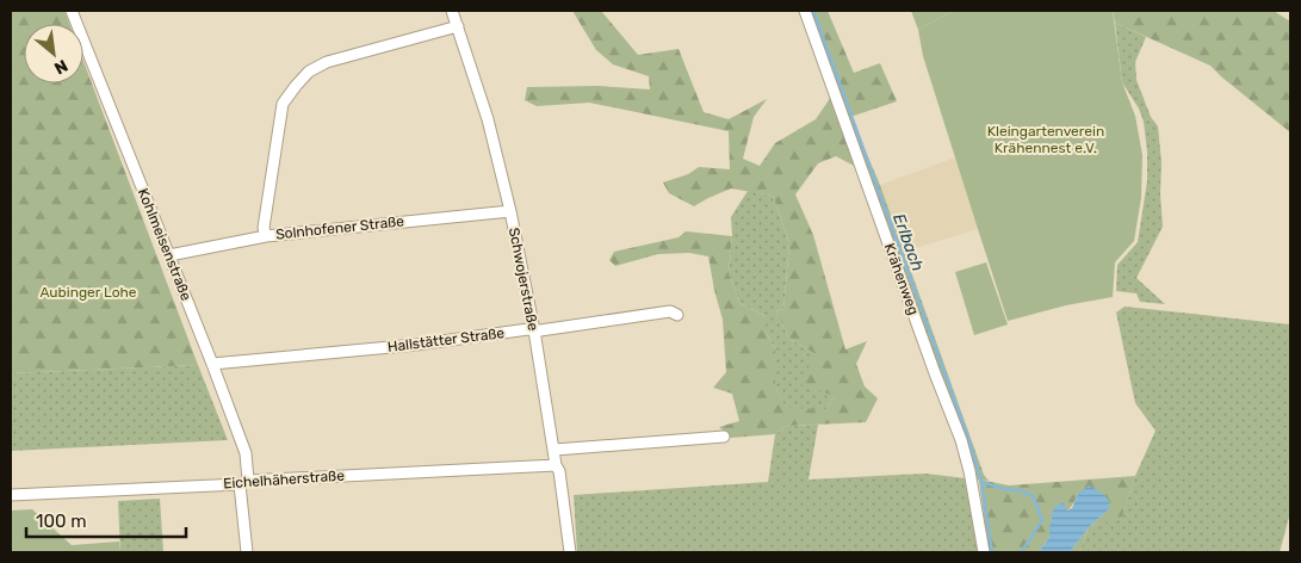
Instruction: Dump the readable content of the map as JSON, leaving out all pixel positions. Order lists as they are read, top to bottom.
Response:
{
  "streets": {
    "street": [
      "Solnhofener Straße",
      "Kohlmeisenstraße",
      "Schwojerstraße",
      "Krähenweg",
      "Hallstätter Straße",
      "Eichelhäherstraße"
    ]
  },
  "crossings": [
    ["Solnhofener Straße", "Kohlmeisenstraße"],
    ["Solnhofener Straße", "Schwojerstraße"],
    ["Kohlmeisenstraße", "Hallstätter Straße"],
    ["Kohlmeisenstraße", "Eichelhäherstraße"],
    ["Schwojerstraße", "Hallstätter Straße"],
    ["Schwojerstraße", "Eichelhäherstraße"]
  ],
  "water": ["Erlbach"],
  "parks": ["Kleingartenverein Krähennest e.V.", "Aubinger Lohe"],
  "scale_bar": "100 m",
  "north": "bottom right"
}
